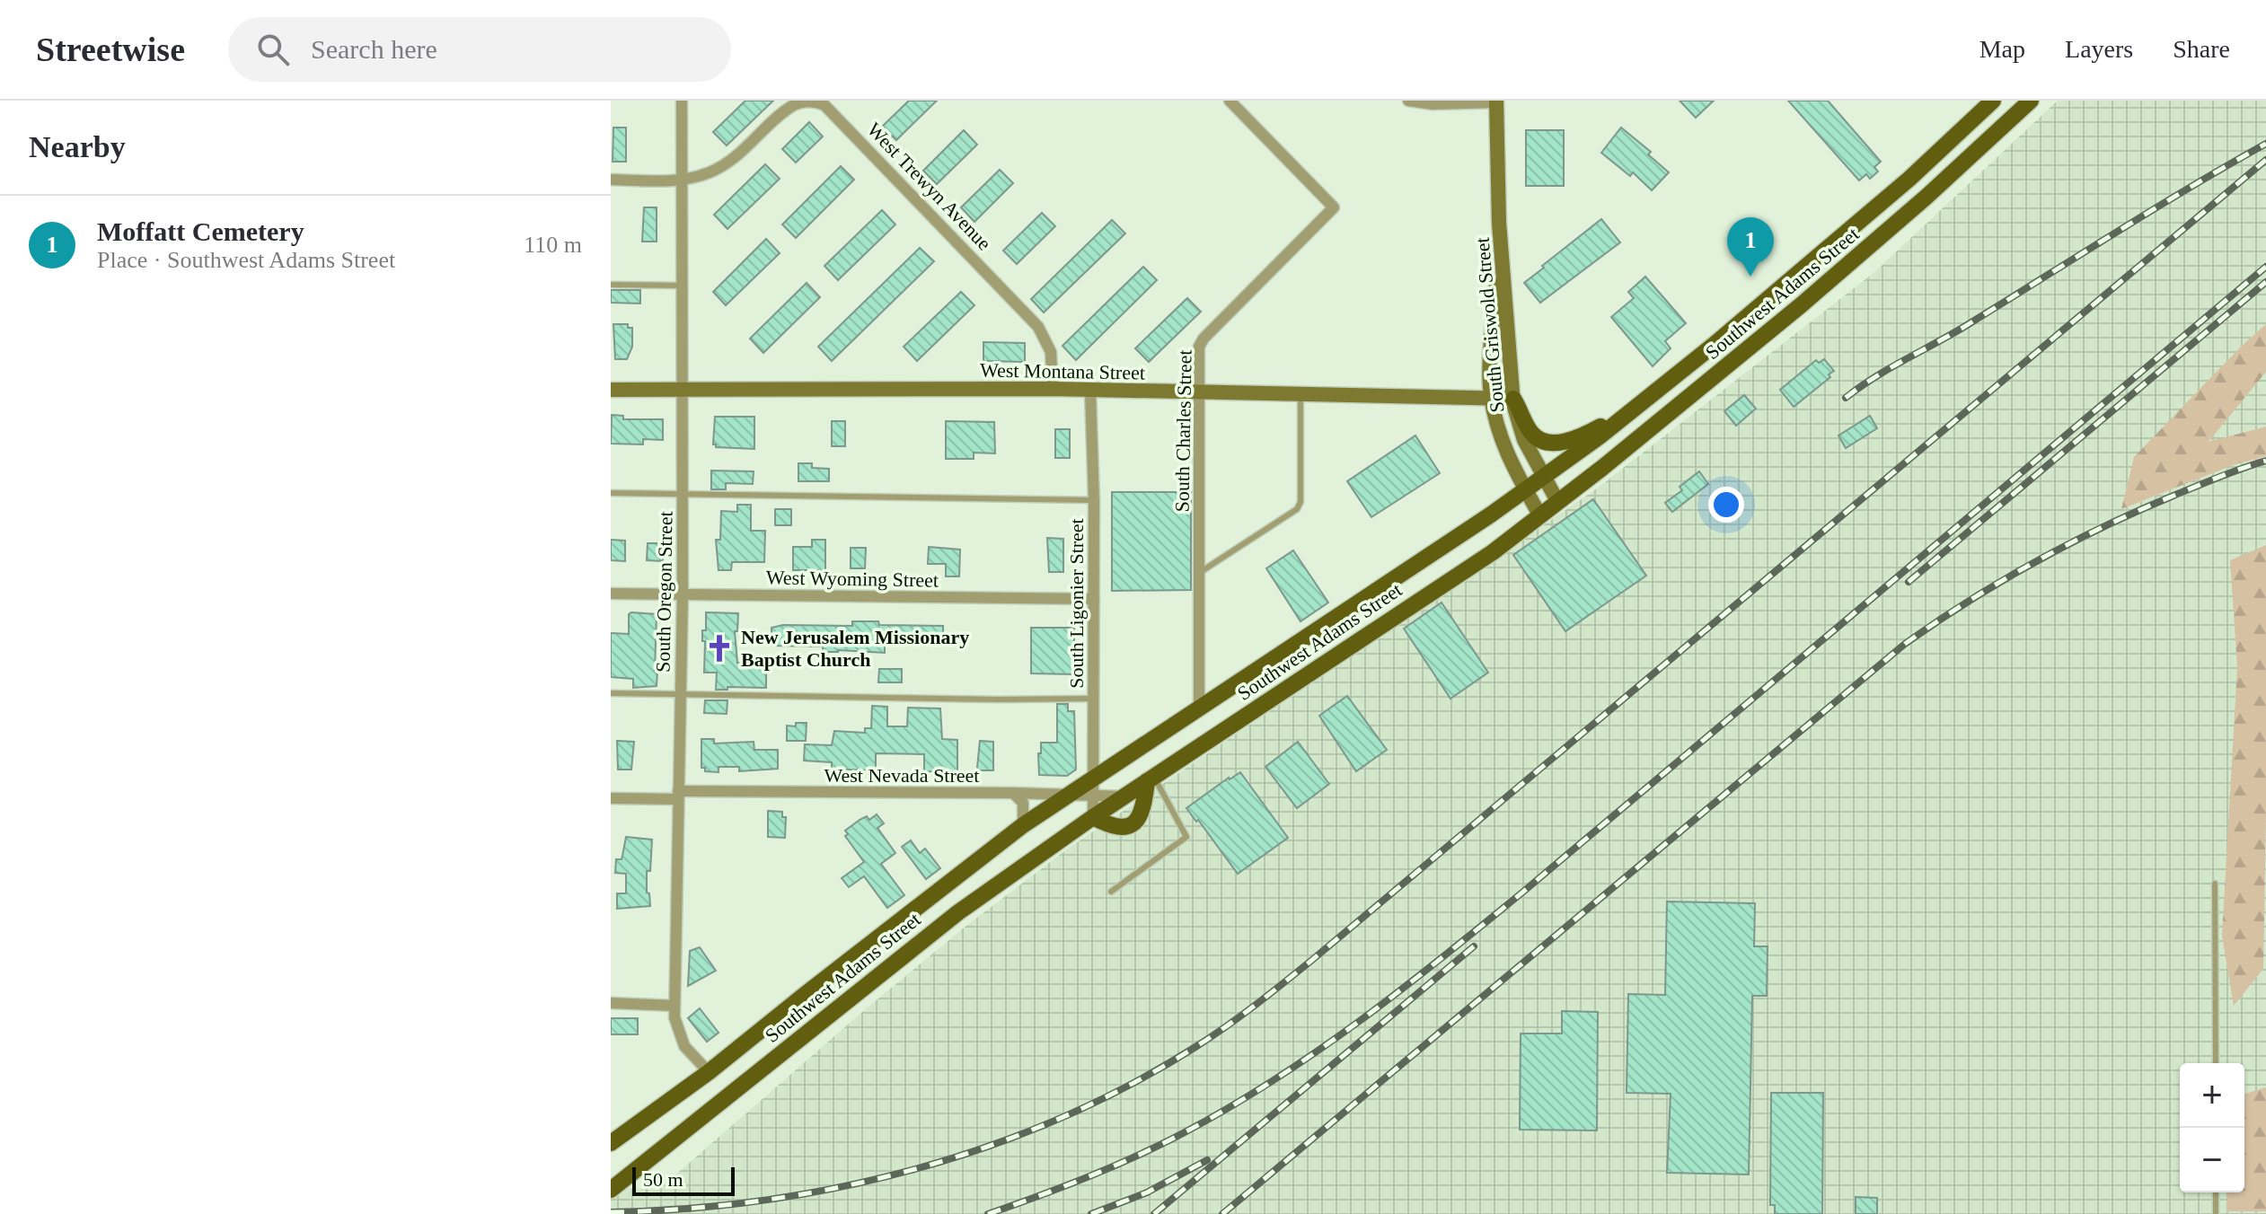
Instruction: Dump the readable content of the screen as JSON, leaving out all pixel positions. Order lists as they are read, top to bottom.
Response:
{
  "streets": {
    "main road": ["Southwest Adams Street"],
    "street": [
      "West Trewyn Avenue",
      "South Griswold Street",
      "West Montana Street",
      "South Charles Street",
      "West Wyoming Street",
      "South Oregon Street",
      "South Ligonier Street",
      "West Nevada Street"
    ]
  },
  "crossings": [
    ["West Trewyn Avenue", "West Montana Street"],
    ["West Trewyn Avenue", "South Oregon Street"],
    ["Southwest Adams Street", "South Griswold Street"],
    ["Southwest Adams Street", "South Charles Street"],
    ["Southwest Adams Street", "South Oregon Street"],
    ["Southwest Adams Street", "South Ligonier Street"],
    ["Southwest Adams Street", "West Nevada Street"],
    ["South Griswold Street", "West Montana Street"],
    ["West Montana Street", "South Charles Street"],
    ["West Montana Street", "South Oregon Street"],
    ["West Montana Street", "South Ligonier Street"],
    ["West Wyoming Street", "South Oregon Street"],
    ["West Wyoming Street", "South Ligonier Street"],
    ["South Oregon Street", "West Nevada Street"]
  ],
  "places": {
    "church": ["New Jerusalem Missionary Baptist Church"]
  },
  "scale_bar": "50 m",
  "page": {
    "header": "Streetwise",
    "search": "Search here",
    "nav": ["Map", "Layers", "Share"],
    "heading": "Nearby",
    "list": [
      {
        "mark": "1",
        "name": "Moffatt Cemetery",
        "note": "Place · Southwest Adams Street",
        "value": "110 m"
      }
    ],
    "pins": "1",
    "map_buttons": ["+", "−"],
    "scale": "50 m"
  }
}
